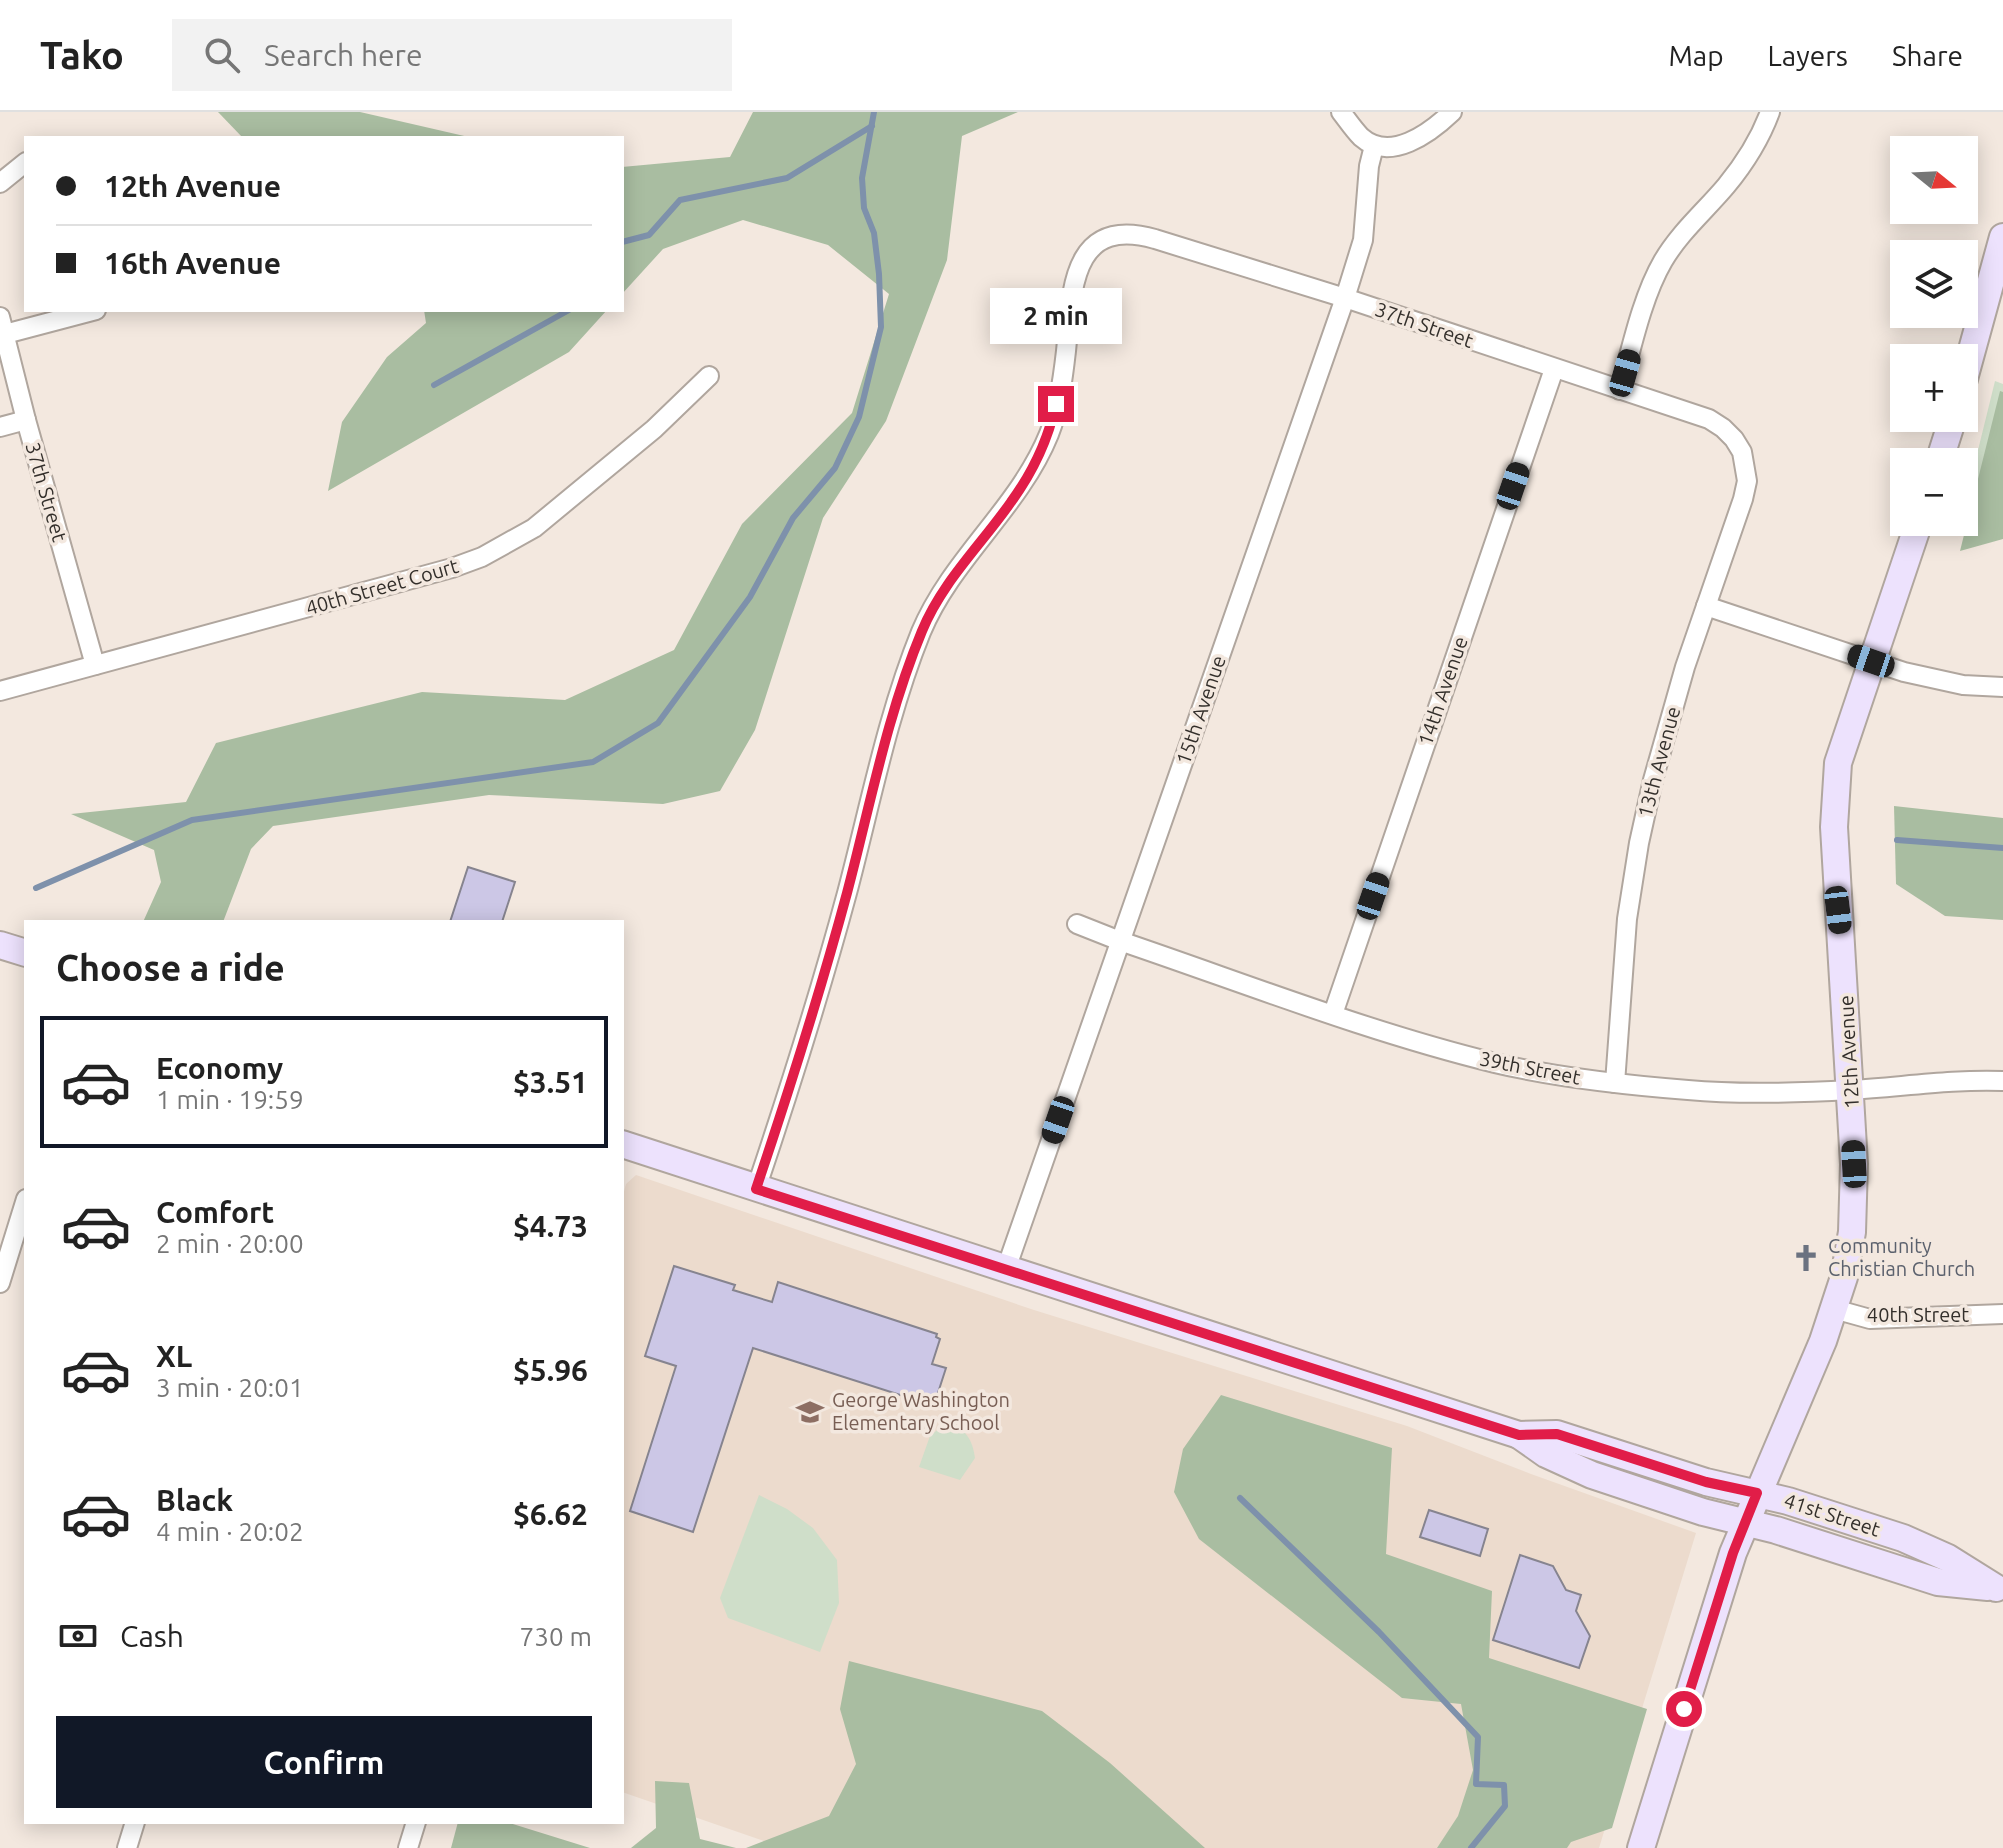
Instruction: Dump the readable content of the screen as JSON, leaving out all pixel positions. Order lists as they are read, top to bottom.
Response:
{
  "streets": {
    "street": [
      "37th Street",
      "40th Street Court",
      "14th Avenue",
      "15th Avenue",
      "13th Avenue",
      "12th Avenue",
      "39th Street",
      "40th Street",
      "41st Street"
    ]
  },
  "crossings": [
    ["37th Street", "40th Street Court"],
    ["37th Street", "14th Avenue"],
    ["37th Street", "15th Avenue"],
    ["37th Street", "13th Avenue"],
    ["37th Street", "41st Street"],
    ["14th Avenue", "39th Street"],
    ["15th Avenue", "39th Street"],
    ["15th Avenue", "41st Street"],
    ["13th Avenue", "39th Street"],
    ["12th Avenue", "39th Street"],
    ["12th Avenue", "40th Street"],
    ["12th Avenue", "41st Street"]
  ],
  "places": {
    "church": ["Community Christian Church"],
    "school or university": ["George Washington Elementary School"]
  },
  "north": "right",
  "page": {
    "header": "Tako",
    "search": "Search here",
    "nav": ["Map", "Layers", "Share"],
    "map_buttons": ["+", "−"],
    "banner": ["12th Avenue", "16th Avenue"],
    "bubble": "2 min",
    "heading": "Choose a ride",
    "list": [
      {
        "name": "Economy",
        "note": "1 min · 19:59",
        "value": "$3.51"
      },
      {
        "name": "Comfort",
        "note": "2 min · 20:00",
        "value": "$4.73"
      },
      {
        "name": "XL",
        "note": "3 min · 20:01",
        "value": "$5.96"
      },
      {
        "name": "Black",
        "note": "4 min · 20:02",
        "value": "$6.62"
      }
    ],
    "pay": ["Cash", "730 m"],
    "buttons": "Confirm"
  }
}
